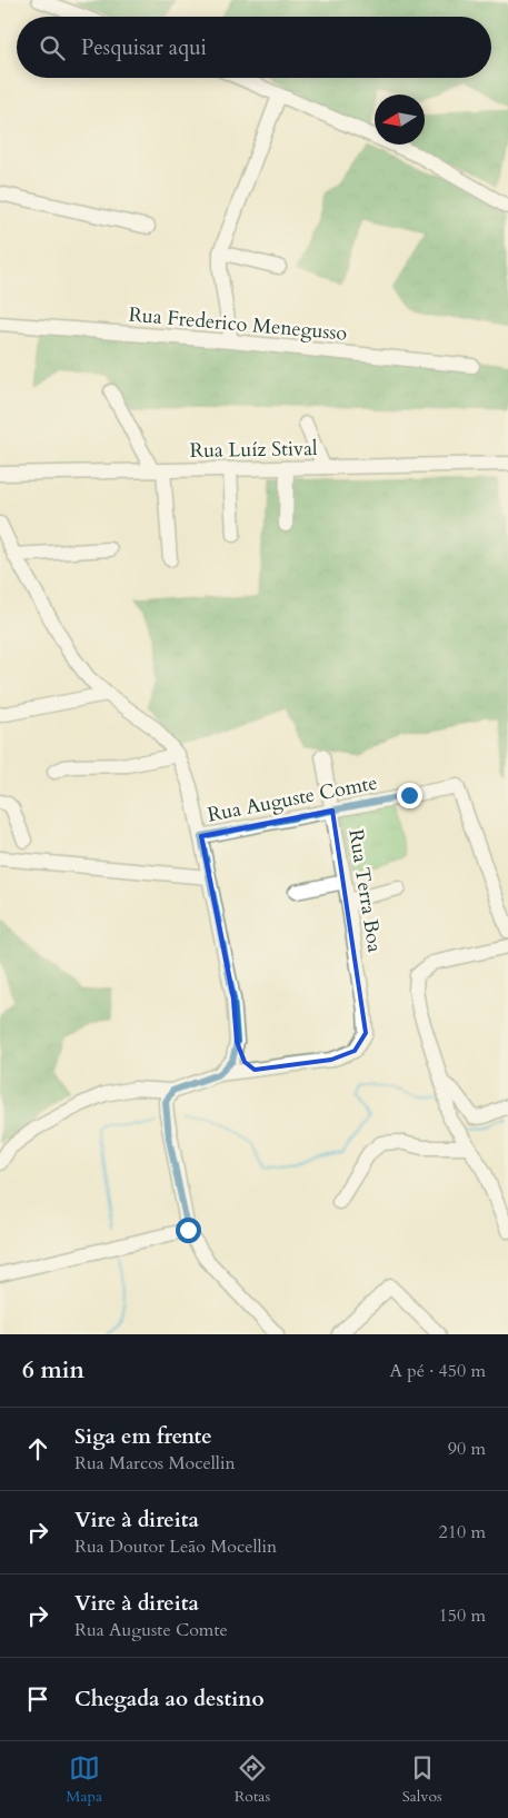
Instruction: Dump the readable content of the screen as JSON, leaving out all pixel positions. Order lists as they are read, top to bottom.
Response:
{
  "streets": {
    "street": [
      "Rua Frederico Menegusso",
      "Rua Luíz Stival",
      "Rua Auguste Comte",
      "Rua Terra Boa"
    ]
  },
  "crossings": [
    ["Rua Auguste Comte", "Rua Terra Boa"]
  ],
  "north": "left",
  "page": {
    "search": "Pesquisar aqui",
    "heading": ["6 min", "A pé · 450 m"],
    "list": [
      ["Siga em frente", "Rua Marcos Mocellin", "90 m"],
      ["Vire à direita", "Rua Doutor Leão Mocellin", "210 m"],
      ["Vire à direita", "Rua Auguste Comte", "150 m"],
      "Chegada ao destino"
    ],
    "nav": ["Mapa", "Rotas", "Salvos"]
  }
}
